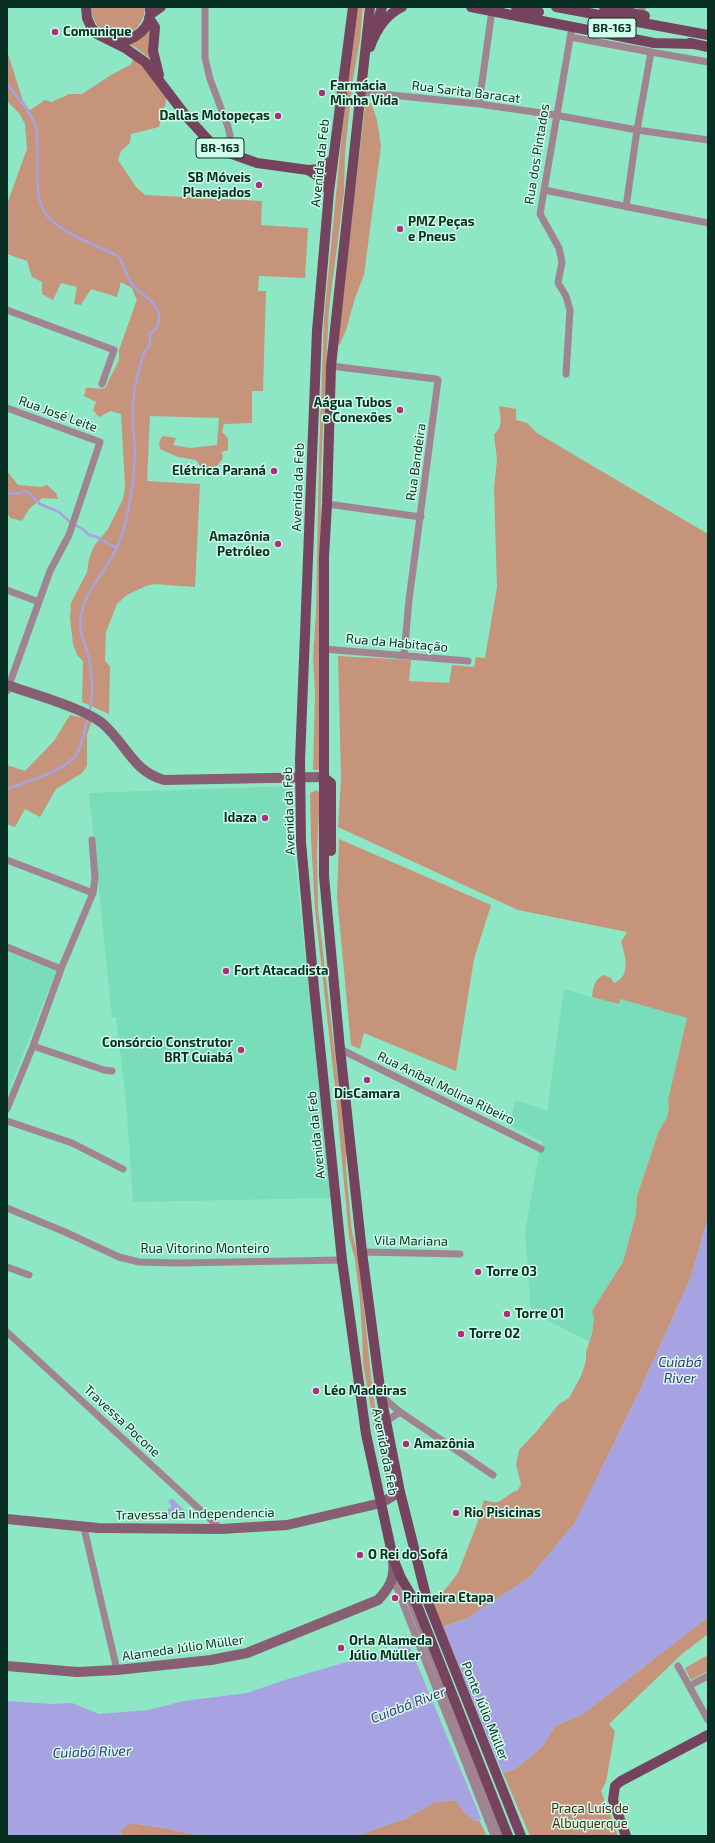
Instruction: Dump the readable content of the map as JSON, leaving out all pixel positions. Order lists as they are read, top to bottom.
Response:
{
  "streets": {
    "main road": [
      "BR-163",
      "Avenida da Feb",
      "Travessa da Independencia",
      "Alameda Júlio Müller",
      "Ponte Júlio Müller"
    ],
    "street": [
      "Rua Sarita Baracat",
      "Rua dos Pintados",
      "Rua José Leite",
      "Rua Bandeira",
      "Rua da Habitação",
      "Rua Aníbal Molina Ribeiro",
      "Vila Mariana",
      "Rua Vitorino Monteiro",
      "Travessa Pocone"
    ]
  },
  "crossings": [
    ["BR-163", "Avenida da Feb"],
    ["Rua Sarita Baracat", "Rua dos Pintados"],
    ["Avenida da Feb", "Rua Aníbal Molina Ribeiro"],
    ["Avenida da Feb", "Vila Mariana"],
    ["Avenida da Feb", "Rua Vitorino Monteiro"],
    ["Avenida da Feb", "Travessa da Independencia"],
    ["Avenida da Feb", "Ponte Júlio Müller"],
    ["Rua Bandeira", "Rua da Habitação"],
    ["Travessa Pocone", "Travessa da Independencia"]
  ],
  "water": ["Cuiabá River"],
  "parks": ["Praça Luís de Albuquerque"],
  "places": [
    "Comunique",
    "Farmácia Minha Vida",
    "Dallas Motopeças",
    "SB Móveis Planejados",
    "PMZ Peças e Pneus",
    "Aágua Tubos e Conexões",
    "Elétrica Paraná",
    "Amazônia Petróleo",
    "Idaza",
    "Fort Atacadista",
    "Consórcio Construtor BRT Cuiabá",
    "DisCamara",
    "Torre 03",
    "Torre 01",
    "Torre 02",
    "Léo Madeiras",
    "Amazônia",
    "Rio Pisicinas",
    "O Rei do Sofá",
    "Primeira Etapa",
    "Orla Alameda Júlio Müller"
  ]
}
